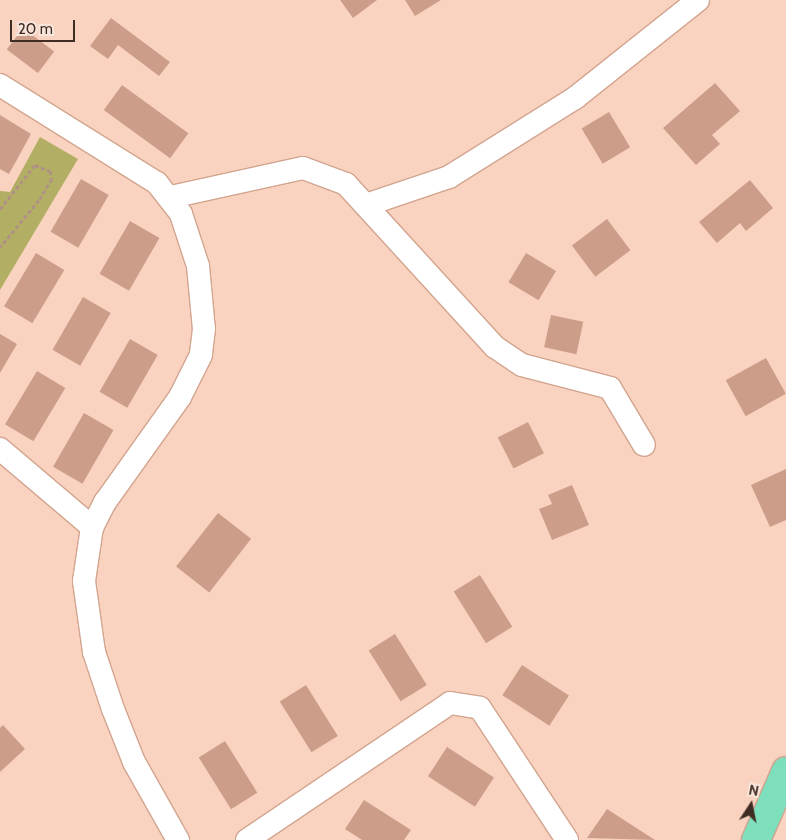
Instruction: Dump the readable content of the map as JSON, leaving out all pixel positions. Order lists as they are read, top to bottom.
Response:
{
  "scale_bar": "20 m",
  "north": "top"
}
